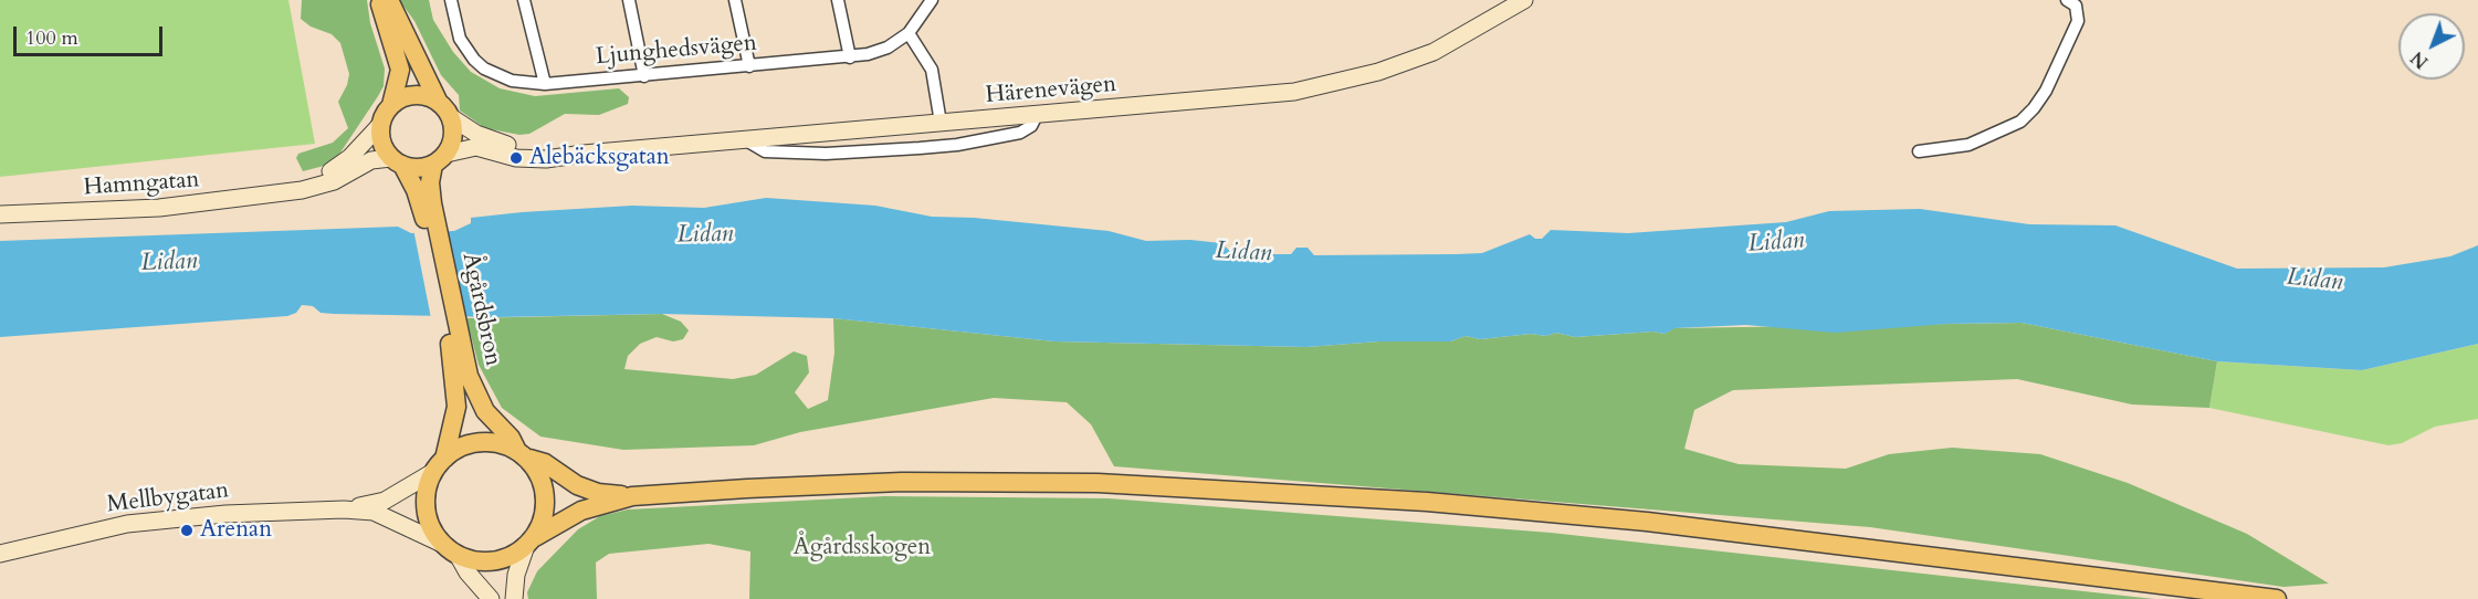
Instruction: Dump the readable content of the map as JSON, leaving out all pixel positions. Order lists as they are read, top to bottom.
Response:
{
  "streets": {
    "main road": ["Ågårdsbron"],
    "street": [
      "Ljunghedsvägen",
      "Härenevägen",
      "Hamngatan",
      "Mellbygatan"
    ]
  },
  "crossings": [
    ["Härenevägen", "Hamngatan"],
    ["Härenevägen", "Ågårdsbron"],
    ["Hamngatan", "Ågårdsbron"],
    ["Ågårdsbron", "Mellbygatan"]
  ],
  "water": ["Lidan"],
  "parks": ["Ågårdsskogen"],
  "places": ["Alebäcksgatan", "Arenan"],
  "scale_bar": "100 m",
  "north": "bottom left"
}
